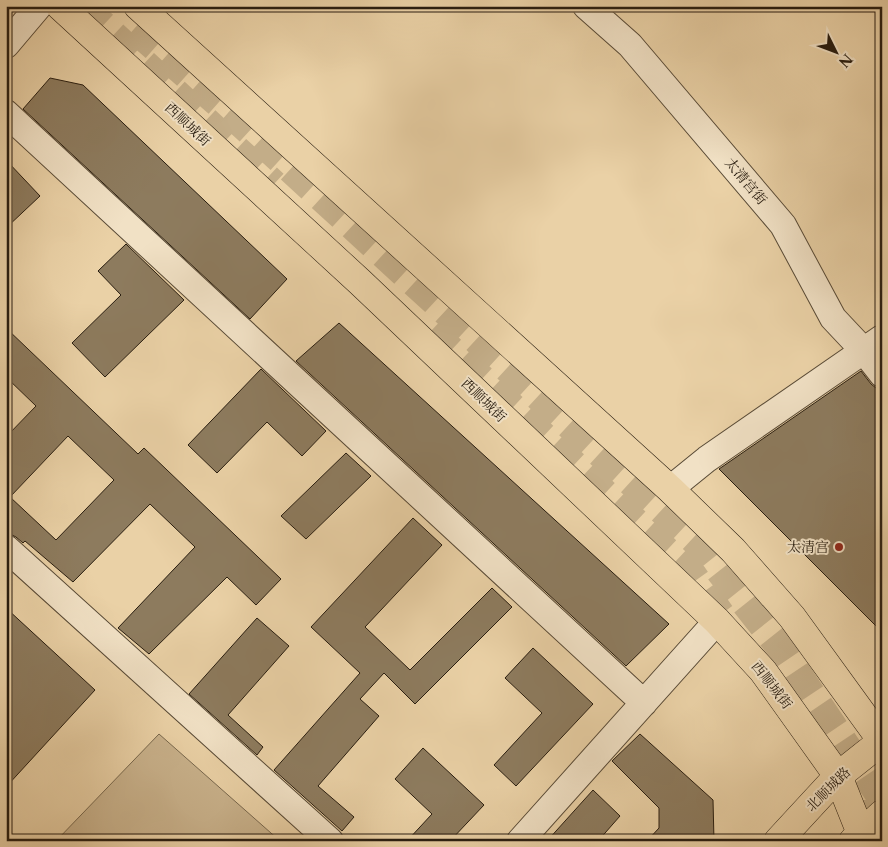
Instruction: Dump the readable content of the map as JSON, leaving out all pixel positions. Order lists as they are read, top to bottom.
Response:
{
  "streets": {
    "main road": ["西顺城街", "北顺城路"],
    "street": ["太清宫街"]
  },
  "crossings": [
    ["西顺城街", "北顺城路"]
  ],
  "places": ["太清宫"],
  "north": "bottom right"
}
